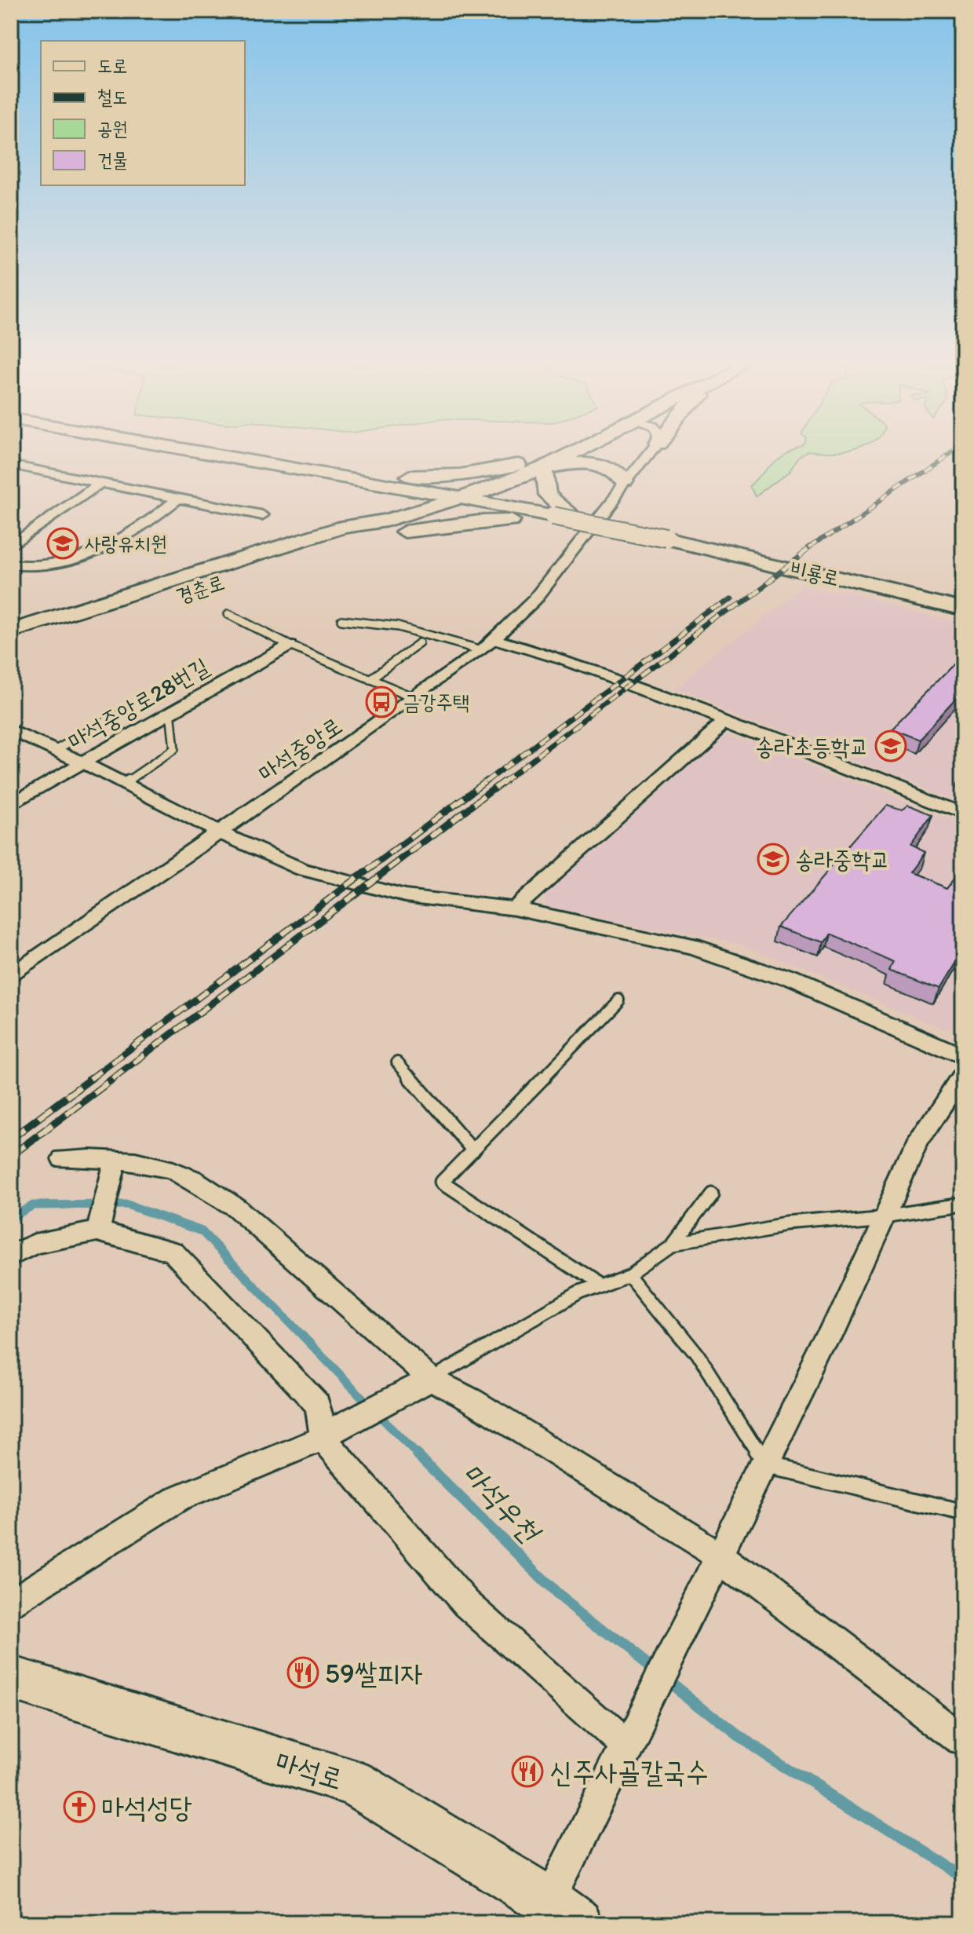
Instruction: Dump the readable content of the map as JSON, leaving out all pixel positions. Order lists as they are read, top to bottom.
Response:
{
  "streets": {
    "street": [
      "비룡로",
      "경춘로",
      "마석중앙로28번길",
      "마석중앙로",
      "마석로"
    ]
  },
  "water": ["마석우천"],
  "places": {
    "school or university": ["사랑유치원", "송라초등학교", "송라중학교"],
    "bus stop": ["금강주택"],
    "restaurant": ["59쌀피자", "신주사골칼국수"],
    "church": ["마석성당"]
  },
  "legend": [
    "도로",
    "철도",
    "공원",
    "건물"
  ]
}
